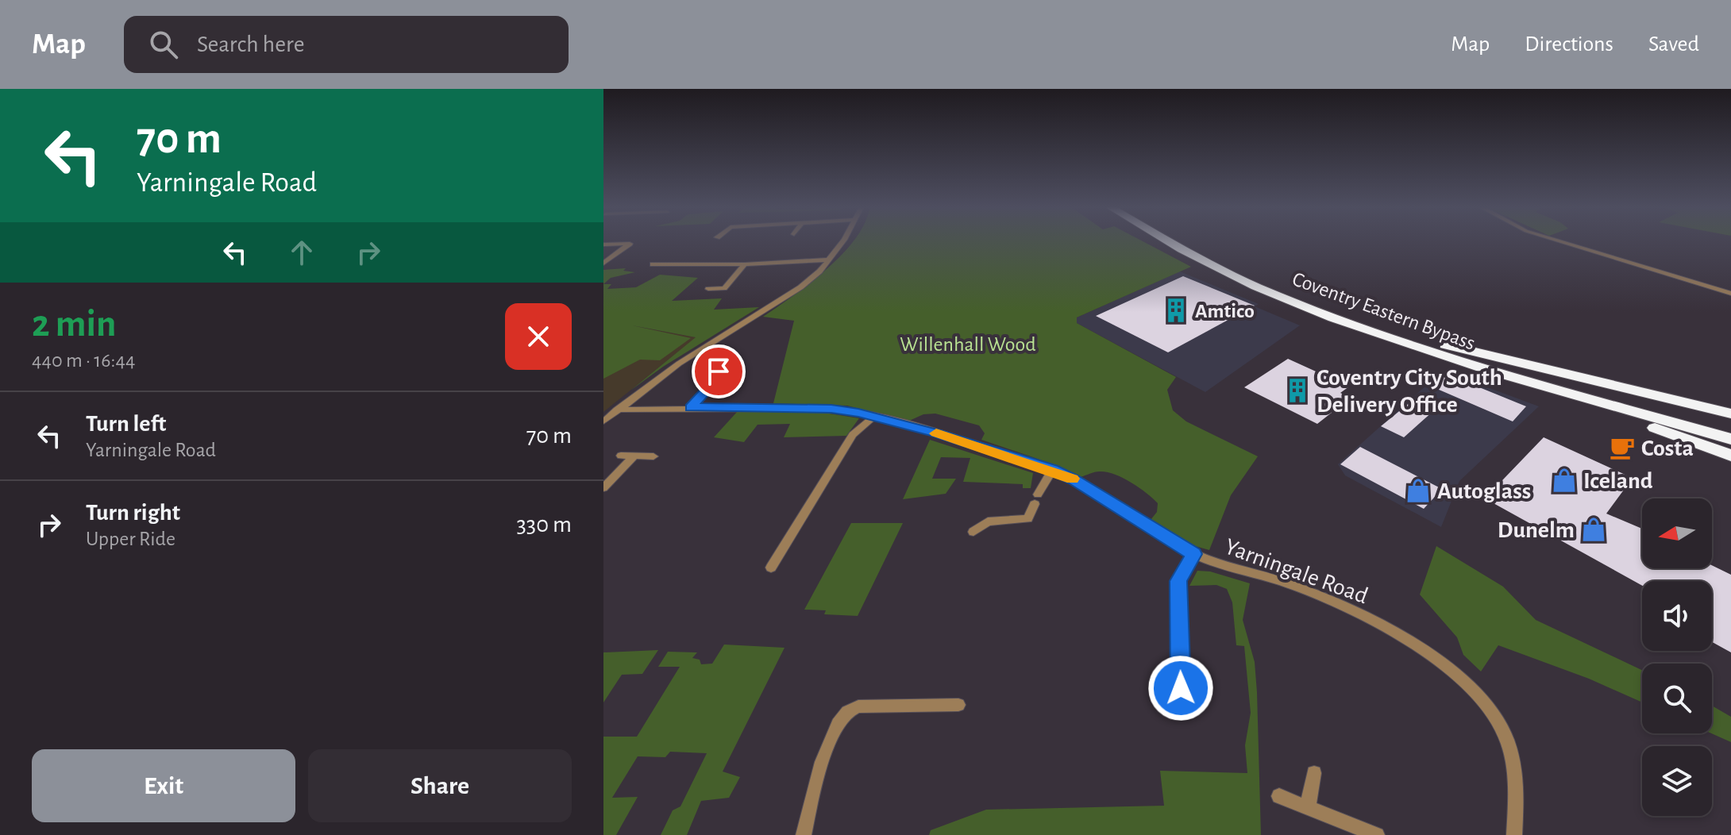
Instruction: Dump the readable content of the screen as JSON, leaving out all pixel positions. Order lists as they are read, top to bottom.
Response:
{
  "streets": {
    "highway": ["Coventry Eastern Bypass"],
    "street": ["Yarningale Road"]
  },
  "parks": ["Willenhall Wood"],
  "places": {
    "building": ["Amtico", "Coventry City South Delivery Office"],
    "cafe": ["Costa"],
    "shop": ["Iceland", "Autoglass", "Dunelm"]
  },
  "north": "left",
  "page": {
    "header": "Map",
    "search": "Search here",
    "nav": ["Map", "Directions", "Saved"],
    "turn": ["70 m", "Yarningale Road"],
    "heading": ["2 min", "440 m · 16:44"],
    "list": [
      {
        "name": "Turn left",
        "note": "Yarningale Road",
        "value": "70 m"
      },
      {
        "name": "Turn right",
        "note": "Upper Ride",
        "value": "330 m"
      }
    ],
    "buttons": ["Exit", "Share"]
  }
}
